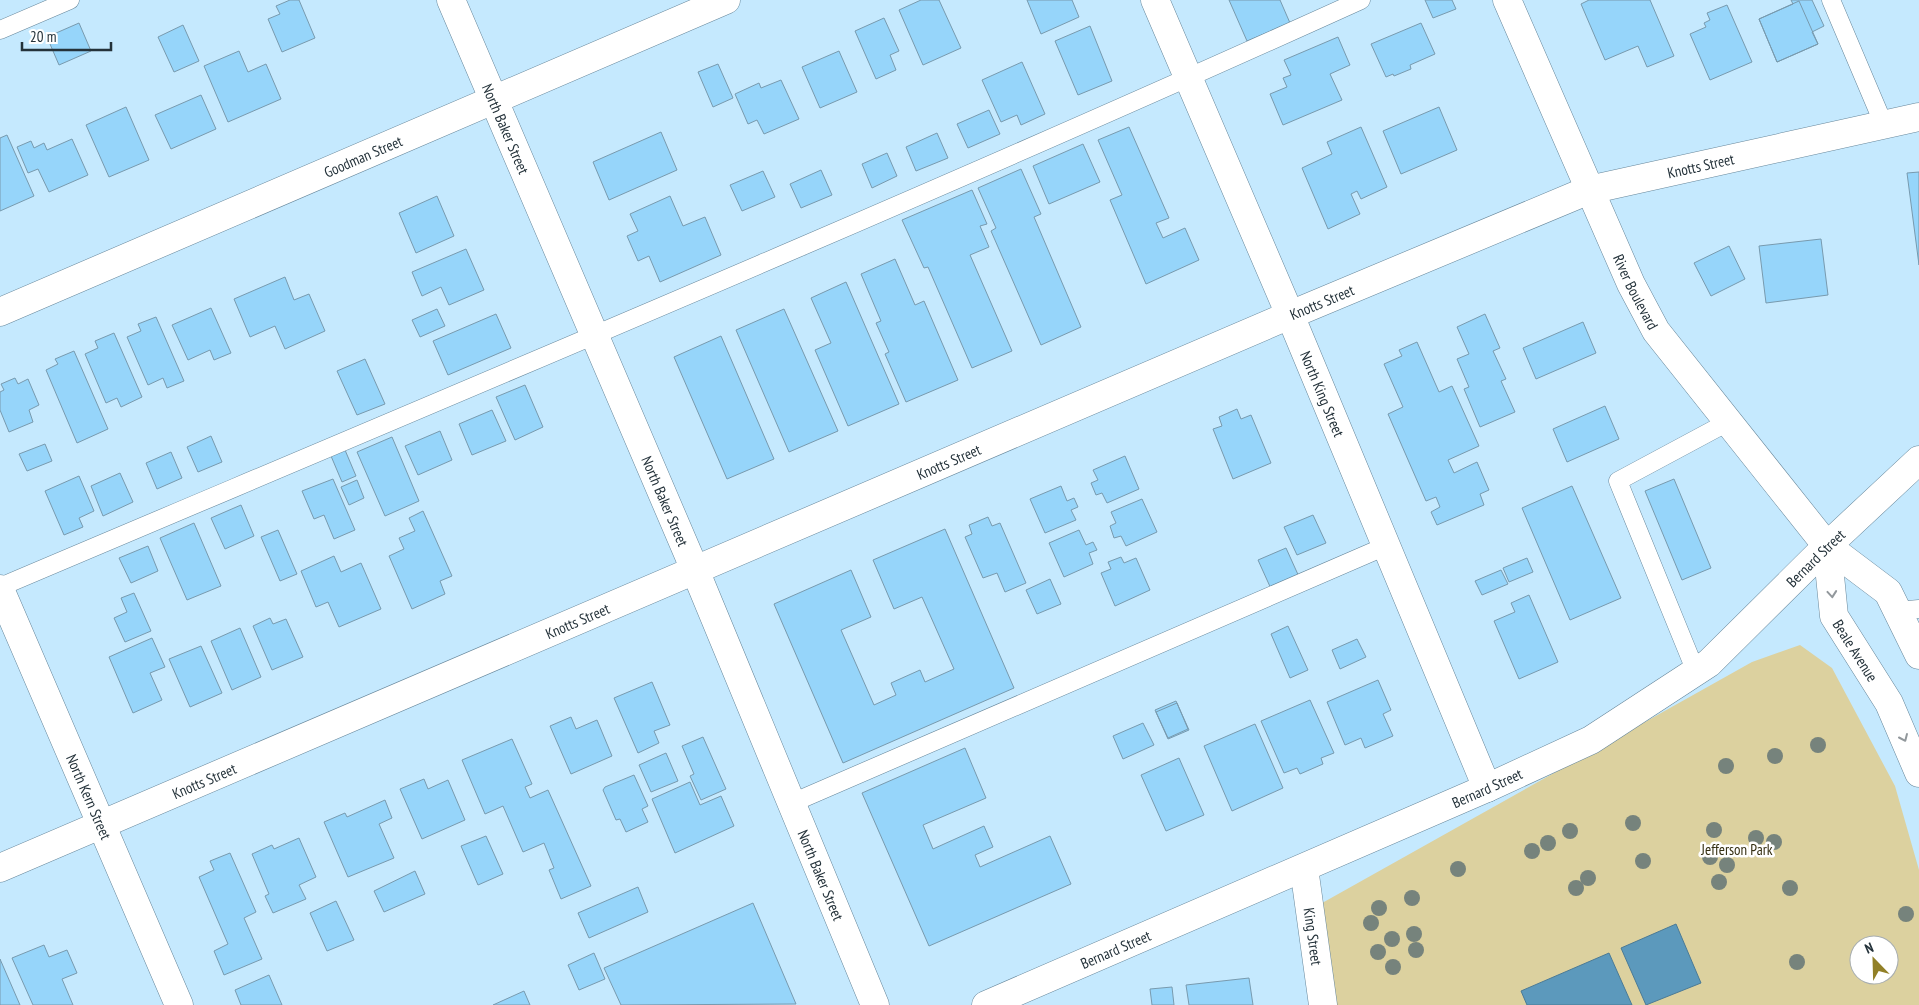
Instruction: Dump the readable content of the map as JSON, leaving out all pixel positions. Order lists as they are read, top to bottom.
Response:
{
  "streets": {
    "street": [
      "North Baker Street",
      "Goodman Street",
      "Knotts Street",
      "River Boulevard",
      "North King Street",
      "Bernard Street",
      "Beale Avenue",
      "North Kern Street",
      "King Street"
    ]
  },
  "crossings": [
    ["North Baker Street", "Goodman Street"],
    ["North Baker Street", "Knotts Street"],
    ["Knotts Street", "River Boulevard"],
    ["Knotts Street", "North King Street"],
    ["Knotts Street", "North Kern Street"],
    ["River Boulevard", "Bernard Street"],
    ["River Boulevard", "Beale Avenue"],
    ["North King Street", "Bernard Street"],
    ["Bernard Street", "Beale Avenue"],
    ["Bernard Street", "King Street"]
  ],
  "one_way": ["Beale Avenue"],
  "parks": ["Jefferson Park"],
  "scale_bar": "20 m",
  "north": "top left"
}
